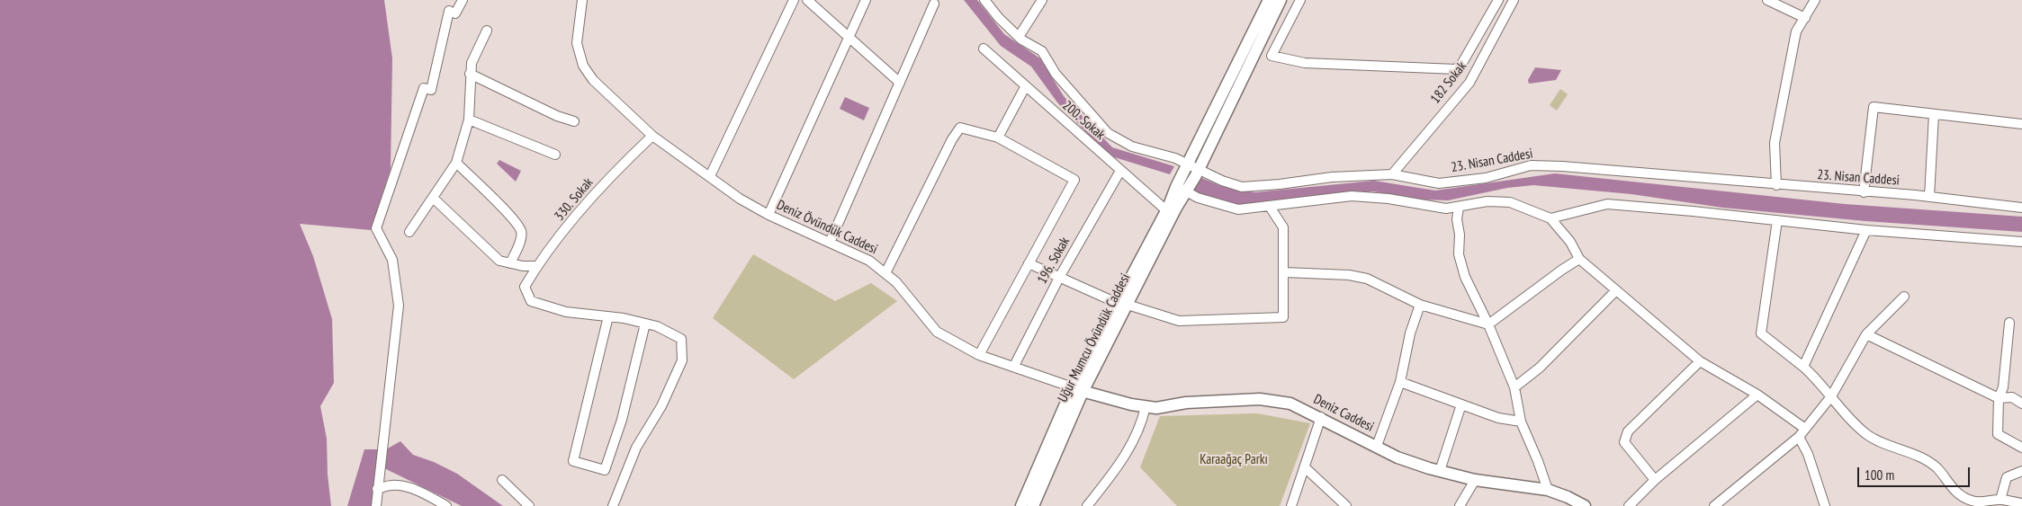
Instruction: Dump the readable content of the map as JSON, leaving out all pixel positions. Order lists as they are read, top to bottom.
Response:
{
  "streets": {
    "street": [
      "182 Sokak",
      "200. Sokak",
      "23. Nisan Caddesi",
      "330. Sokak",
      "Deniz Övündük Caddesi",
      "196. Sokak",
      "Uğur Mumcu Övündük Caddesi",
      "Deniz Caddesi"
    ]
  },
  "crossings": [
    ["182 Sokak", "23. Nisan Caddesi"],
    ["200. Sokak", "196. Sokak"],
    ["200. Sokak", "Uğur Mumcu Övündük Caddesi"],
    ["330. Sokak", "Deniz Övündük Caddesi"],
    ["Deniz Övündük Caddesi", "196. Sokak"],
    ["Deniz Övündük Caddesi", "Uğur Mumcu Övündük Caddesi"],
    ["Deniz Övündük Caddesi", "Deniz Caddesi"],
    ["Uğur Mumcu Övündük Caddesi", "Deniz Caddesi"]
  ],
  "parks": ["Karaağaç Parkı"],
  "scale_bar": "100 m"
}
